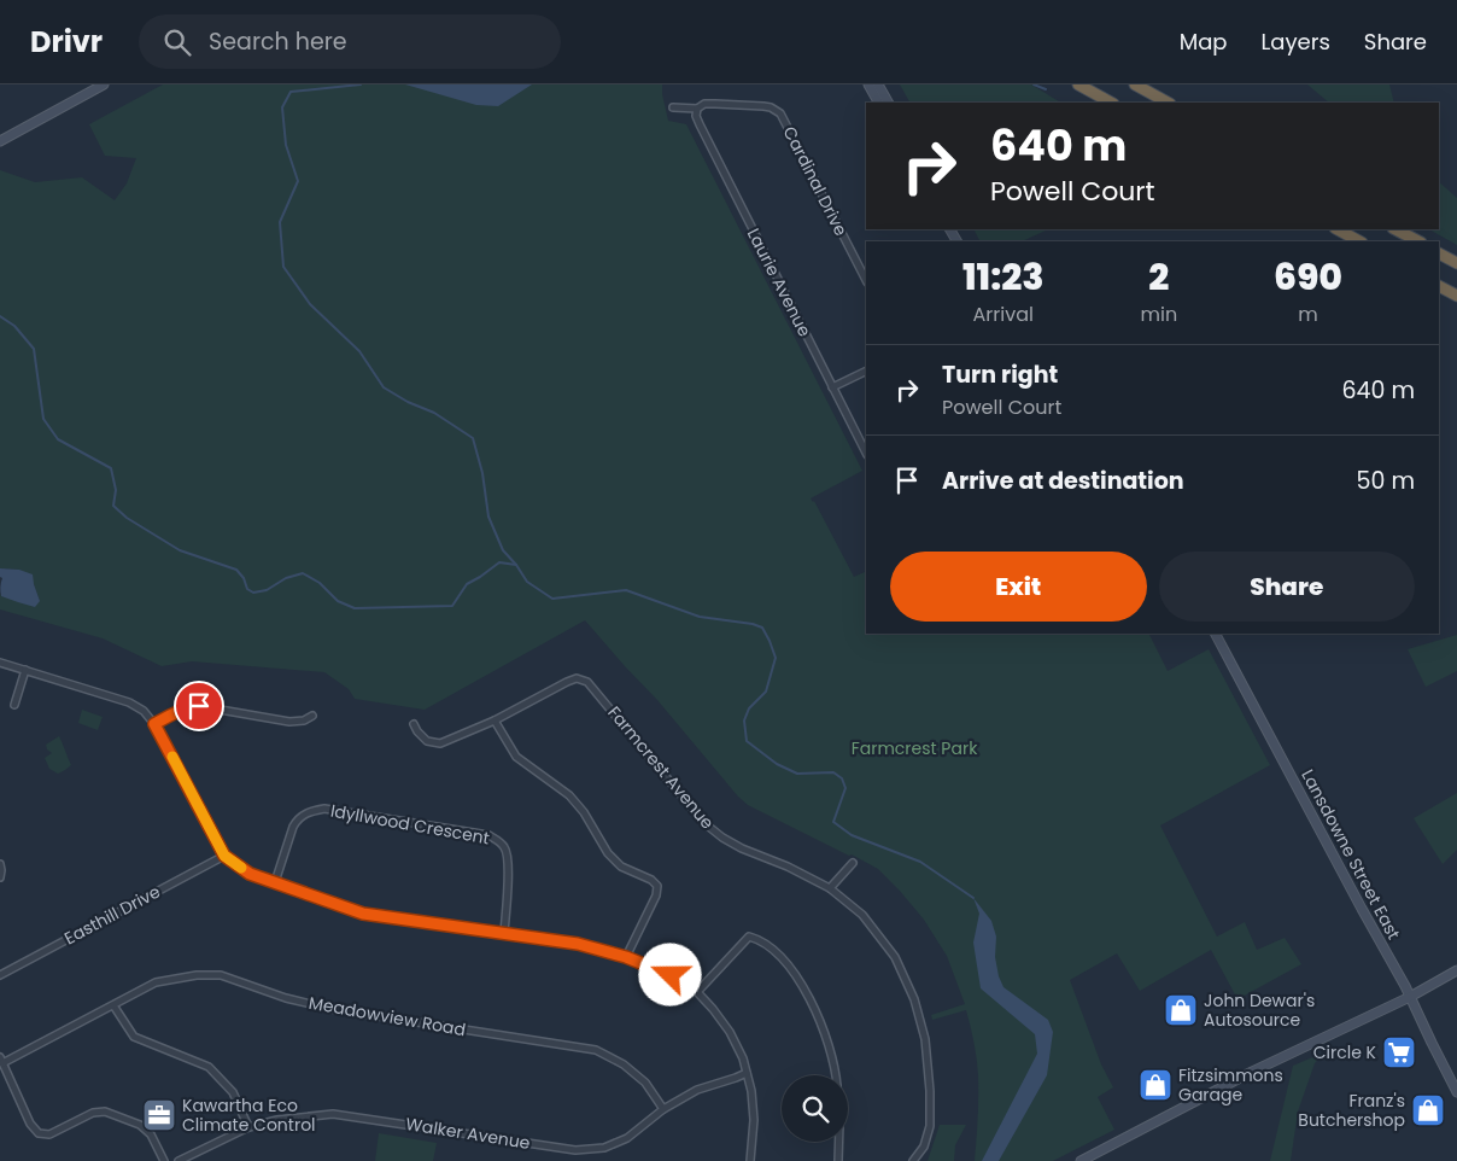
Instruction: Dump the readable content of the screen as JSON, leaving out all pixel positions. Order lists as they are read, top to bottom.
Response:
{
  "streets": {
    "main road": ["Lansdowne Street East"],
    "street": [
      "Cardinal Drive",
      "Laurie Avenue",
      "Farmcrest Avenue",
      "Idyllwood Crescent",
      "Easthill Drive",
      "Meadowview Road",
      "Walker Avenue"
    ]
  },
  "crossings": [
    ["Cardinal Drive", "Laurie Avenue"],
    ["Meadowview Road", "Walker Avenue"]
  ],
  "parks": ["Farmcrest Park"],
  "places": {
    "shop": ["John Dewar's Autosource", "Fitzsimmons Garage", "Franz's Butchershop"],
    "supermarket": ["Circle K"],
    "office": ["Kawartha Eco Climate Control"]
  },
  "page": {
    "header": "Drivr",
    "search": "Search here",
    "nav": ["Map", "Layers", "Share"],
    "turn": ["640 m", "Powell Court"],
    "eta": [
      "11:23",
      "Arrival",
      "2",
      "min",
      "690",
      "m"
    ],
    "list": [
      {
        "name": "Turn right",
        "note": "Powell Court",
        "value": "640 m"
      },
      {
        "name": "Arrive at destination",
        "value": "50 m"
      }
    ],
    "buttons": ["Exit", "Share"]
  }
}
